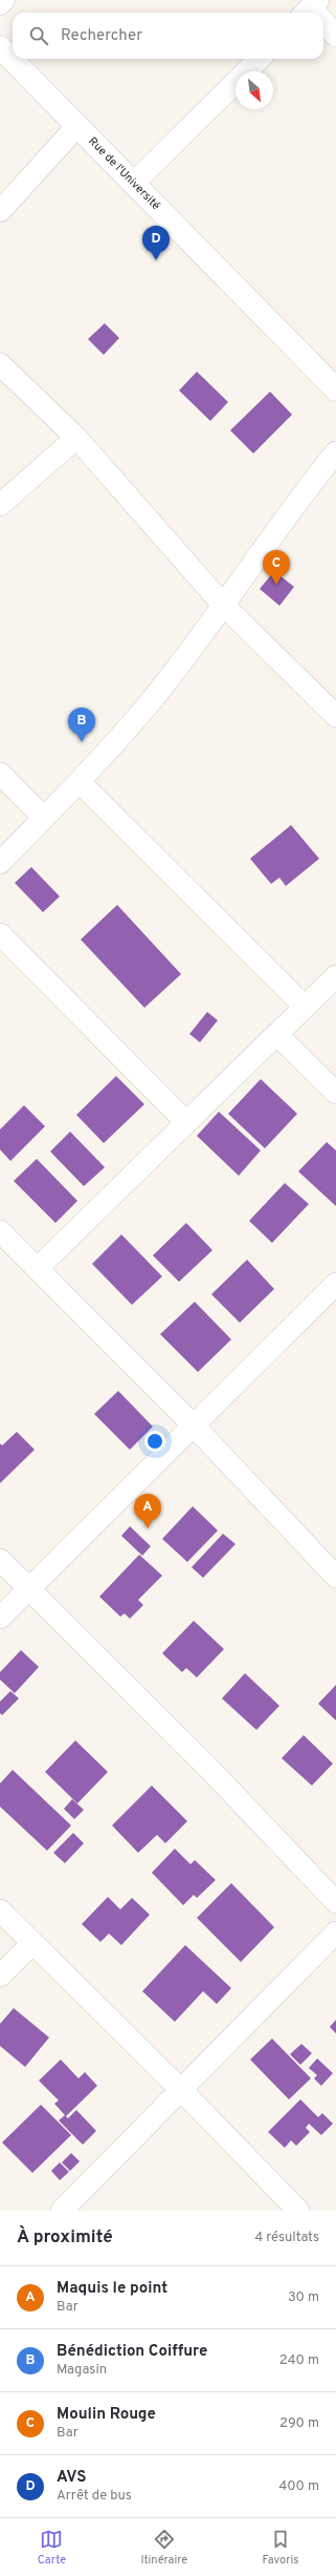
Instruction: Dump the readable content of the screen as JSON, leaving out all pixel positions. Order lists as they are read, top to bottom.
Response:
{
  "streets": {
    "main road": ["Rue de l'Université"]
  },
  "north": "bottom right",
  "page": {
    "search": "Rechercher",
    "pins": [
      "D",
      "C",
      "B",
      "A"
    ],
    "heading": ["À proximité", "4 résultats"],
    "list": [
      {
        "mark": "A",
        "name": "Maquis le point",
        "note": "Bar",
        "value": "30 m"
      },
      {
        "mark": "B",
        "name": "Bénédiction Coiffure",
        "note": "Magasin",
        "value": "240 m"
      },
      {
        "mark": "C",
        "name": "Moulin Rouge",
        "note": "Bar",
        "value": "290 m"
      },
      {
        "mark": "D",
        "name": "AVS",
        "note": "Arrêt de bus",
        "value": "400 m"
      }
    ],
    "nav": ["Carte", "Itinéraire", "Favoris"]
  }
}
